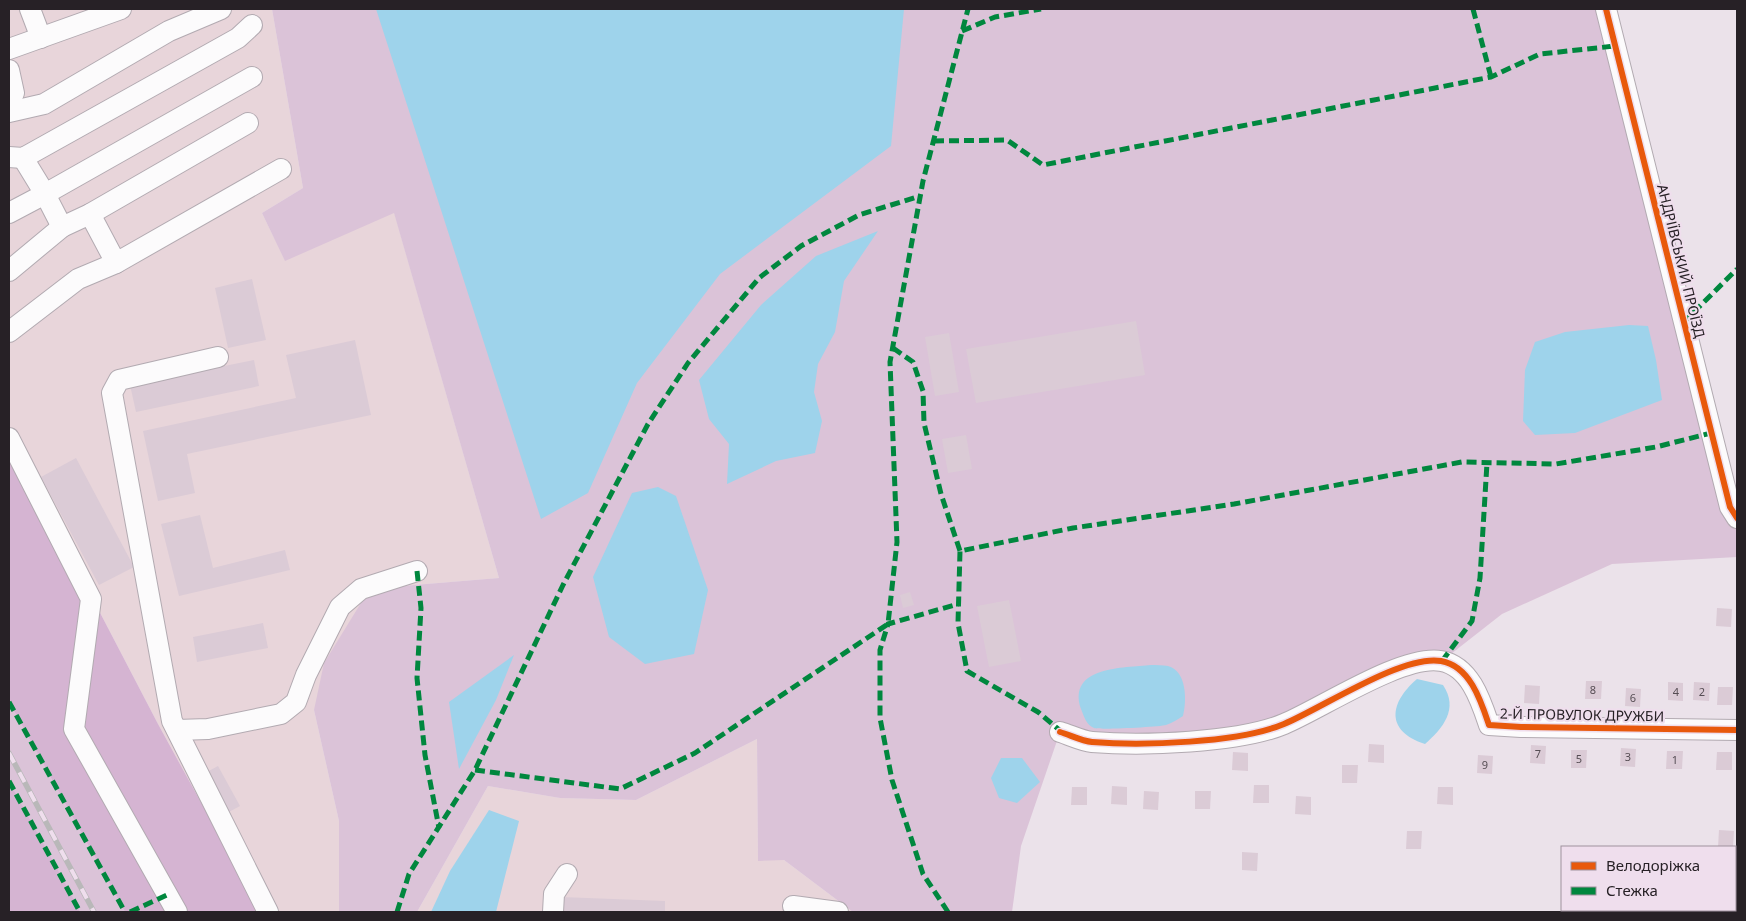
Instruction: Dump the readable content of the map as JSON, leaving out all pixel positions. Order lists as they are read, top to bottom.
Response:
{
  "streets": {
    "street": ["АНДРІЇВСЬКИЙ ПРОЇЗД", "2-Й ПРОВУЛОК ДРУЖБИ"]
  },
  "house_numbers": [
    "8",
    "4",
    "2",
    "6",
    "7",
    "3",
    "5",
    "1",
    "9"
  ],
  "legend": ["Велодоріжка", "Стежка"]
}
